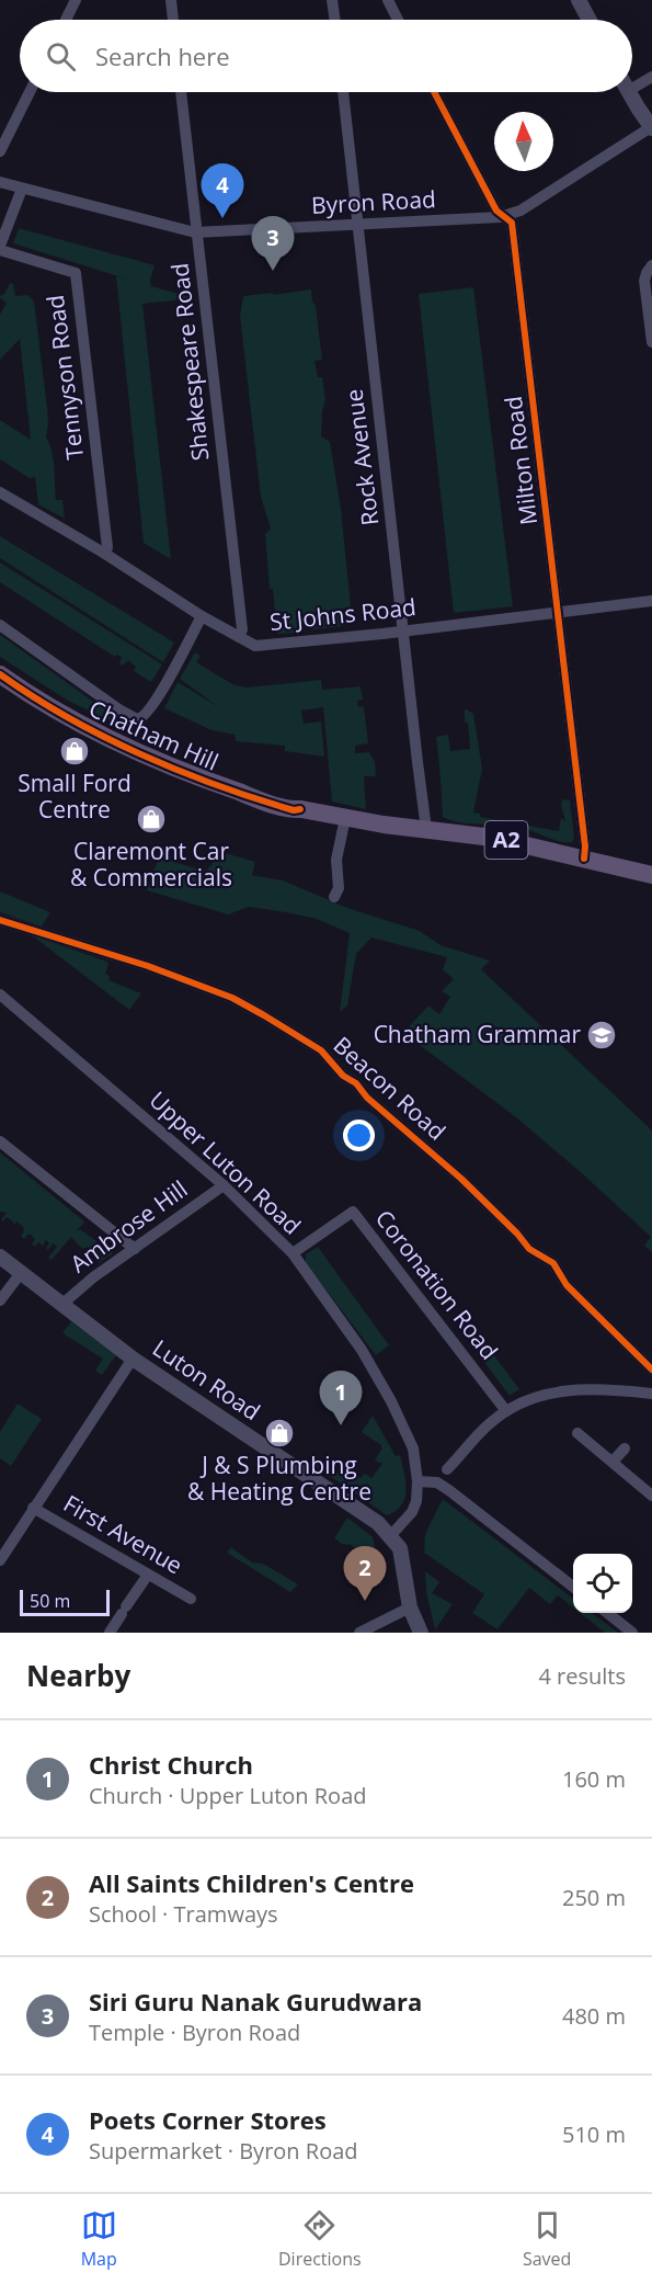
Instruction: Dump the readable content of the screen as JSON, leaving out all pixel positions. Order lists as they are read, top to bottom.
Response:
{
  "streets": {
    "main road": ["Chatham Hill", "A2"],
    "street": [
      "Byron Road",
      "Shakespeare Road",
      "Tennyson Road",
      "Rock Avenue",
      "Milton Road",
      "St Johns Road",
      "Beacon Road",
      "Upper Luton Road",
      "Ambrose Hill",
      "Coronation Road",
      "Luton Road",
      "First Avenue"
    ]
  },
  "crossings": [
    ["Byron Road", "Shakespeare Road"],
    ["Byron Road", "Rock Avenue"],
    ["Byron Road", "Milton Road"],
    ["Shakespeare Road", "St Johns Road"],
    ["Tennyson Road", "St Johns Road"],
    ["Rock Avenue", "St Johns Road"],
    ["Rock Avenue", "Chatham Hill"],
    ["Rock Avenue", "A2"],
    ["Milton Road", "St Johns Road"],
    ["Milton Road", "A2"],
    ["Chatham Hill", "A2"],
    ["Upper Luton Road", "Ambrose Hill"],
    ["Upper Luton Road", "Coronation Road"],
    ["Upper Luton Road", "Luton Road"],
    ["Ambrose Hill", "Luton Road"]
  ],
  "places": {
    "shop": ["Small Ford Centre", "Claremont Car & Commercials", "J & S Plumbing & Heating Centre"],
    "school or university": ["Chatham Grammar"]
  },
  "scale_bar": "50 m",
  "north": "top",
  "page": {
    "search": "Search here",
    "pins": [
      "4",
      "3",
      "1",
      "2"
    ],
    "scale": "50 m",
    "heading": ["Nearby", "4 results"],
    "list": [
      {
        "mark": "1",
        "name": "Christ Church",
        "note": "Church · Upper Luton Road",
        "value": "160 m"
      },
      {
        "mark": "2",
        "name": "All Saints Children's Centre",
        "note": "School · Tramways",
        "value": "250 m"
      },
      {
        "mark": "3",
        "name": "Siri Guru Nanak Gurudwara",
        "note": "Temple · Byron Road",
        "value": "480 m"
      },
      {
        "mark": "4",
        "name": "Poets Corner Stores",
        "note": "Supermarket · Byron Road",
        "value": "510 m"
      }
    ],
    "nav": ["Map", "Directions", "Saved"]
  }
}
